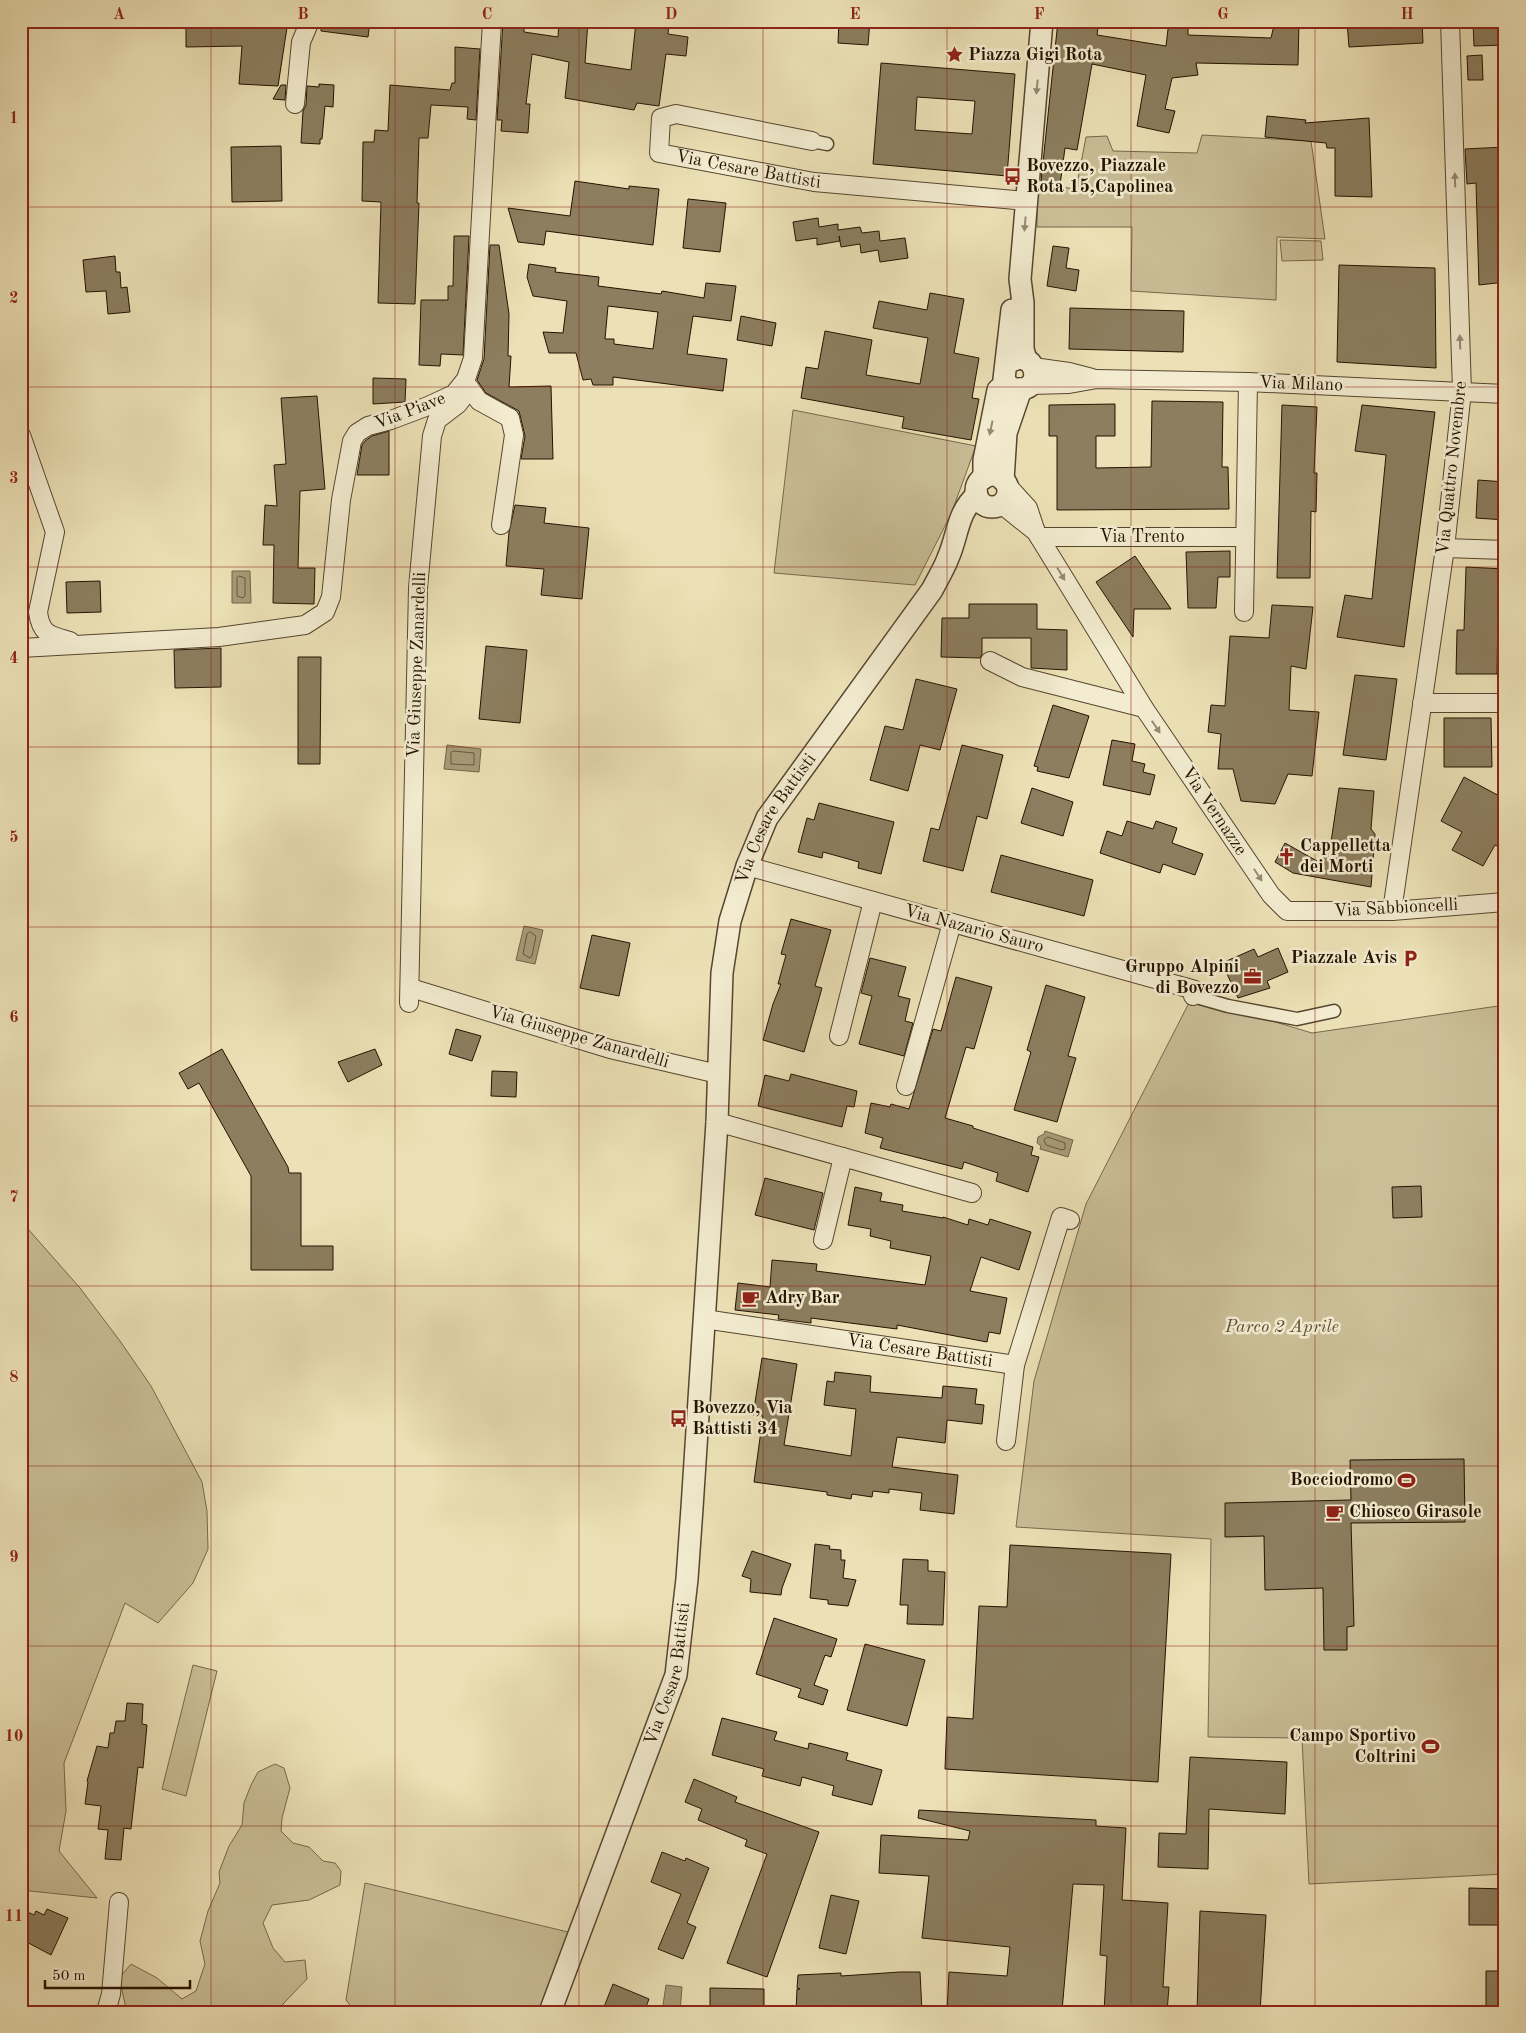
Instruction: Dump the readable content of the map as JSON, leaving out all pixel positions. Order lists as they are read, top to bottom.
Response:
{
  "streets": {
    "street": [
      "Via Cesare Battisti",
      "Via Milano",
      "Via Piave",
      "Via Quattro Novembre",
      "Via Trento",
      "Via Giuseppe Zanardelli",
      "Via Vernazze",
      "Via Sabbioncelli",
      "Via Nazario Sauro"
    ]
  },
  "crossings": [
    ["Via Cesare Battisti", "Via Giuseppe Zanardelli"],
    ["Via Cesare Battisti", "Via Vernazze"],
    ["Via Cesare Battisti", "Via Nazario Sauro"],
    ["Via Milano", "Via Quattro Novembre"],
    ["Via Piave", "Via Giuseppe Zanardelli"],
    ["Via Quattro Novembre", "Via Sabbioncelli"],
    ["Via Trento", "Via Vernazze"],
    ["Via Vernazze", "Via Sabbioncelli"]
  ],
  "one_way": ["Via Quattro Novembre", "Via Vernazze"],
  "parks": ["Parco 2 Aprile"],
  "places": {
    "place": ["Piazza Gigi Rota"],
    "bus stop": ["Bovezzo, Piazzale Rota 15,Capolinea", "Bovezzo, Via Battisti 34"],
    "church": ["Cappelletta dei Morti"],
    "parking": ["Piazzale Avis"],
    "office": ["Gruppo Alpini di Bovezzo"],
    "cafe": ["Adry Bar", "Chiosco Girasole"],
    "sports": ["Bocciodromo", "Campo Sportivo Coltrini"]
  },
  "scale_bar": "50 m",
  "grid": {
    "columns": [
      "A",
      "B",
      "C",
      "D",
      "E",
      "F",
      "G",
      "H"
    ],
    "rows": [
      "1",
      "2",
      "3",
      "4",
      "5",
      "6",
      "7",
      "8",
      "9",
      "10",
      "11"
    ]
  }
}
